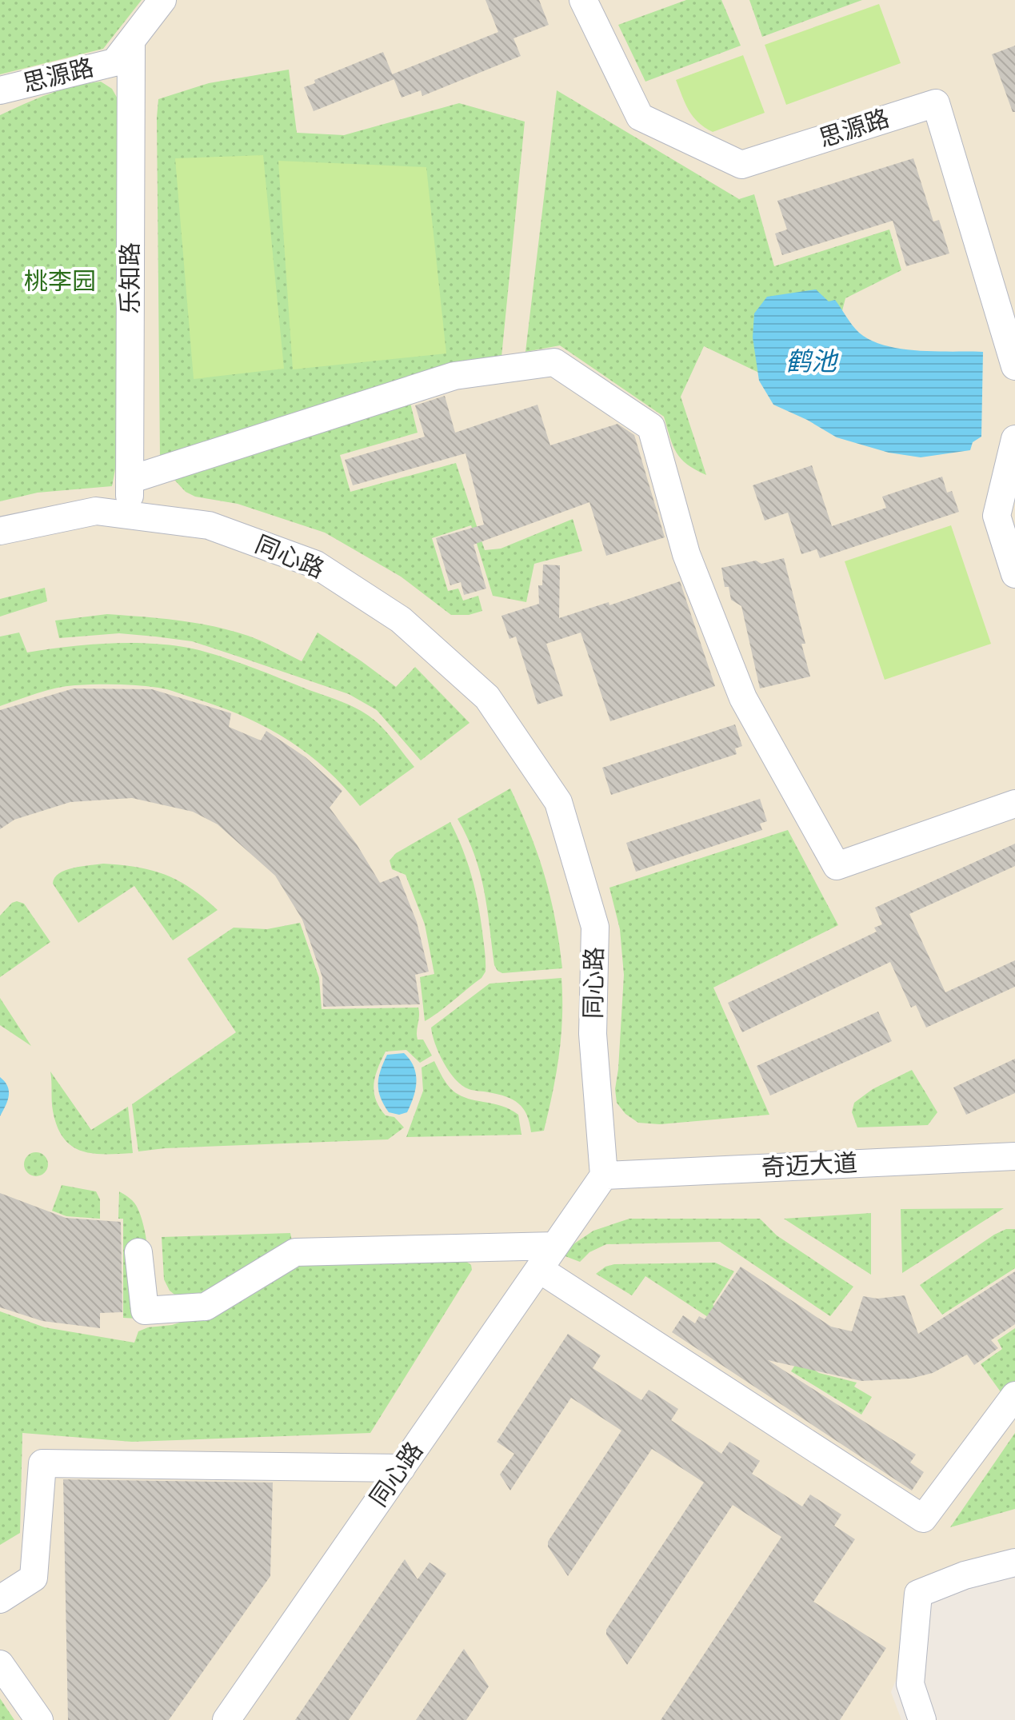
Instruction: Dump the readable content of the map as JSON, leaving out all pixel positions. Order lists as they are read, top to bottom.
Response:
{
  "streets": {
    "street": [
      "思源路",
      "乐知路",
      "同心路",
      "奇迈大道"
    ]
  },
  "crossings": [
    ["思源路", "乐知路"],
    ["乐知路", "同心路"],
    ["同心路", "奇迈大道"]
  ],
  "water": ["鹤池"],
  "parks": ["桃李园"]
}
